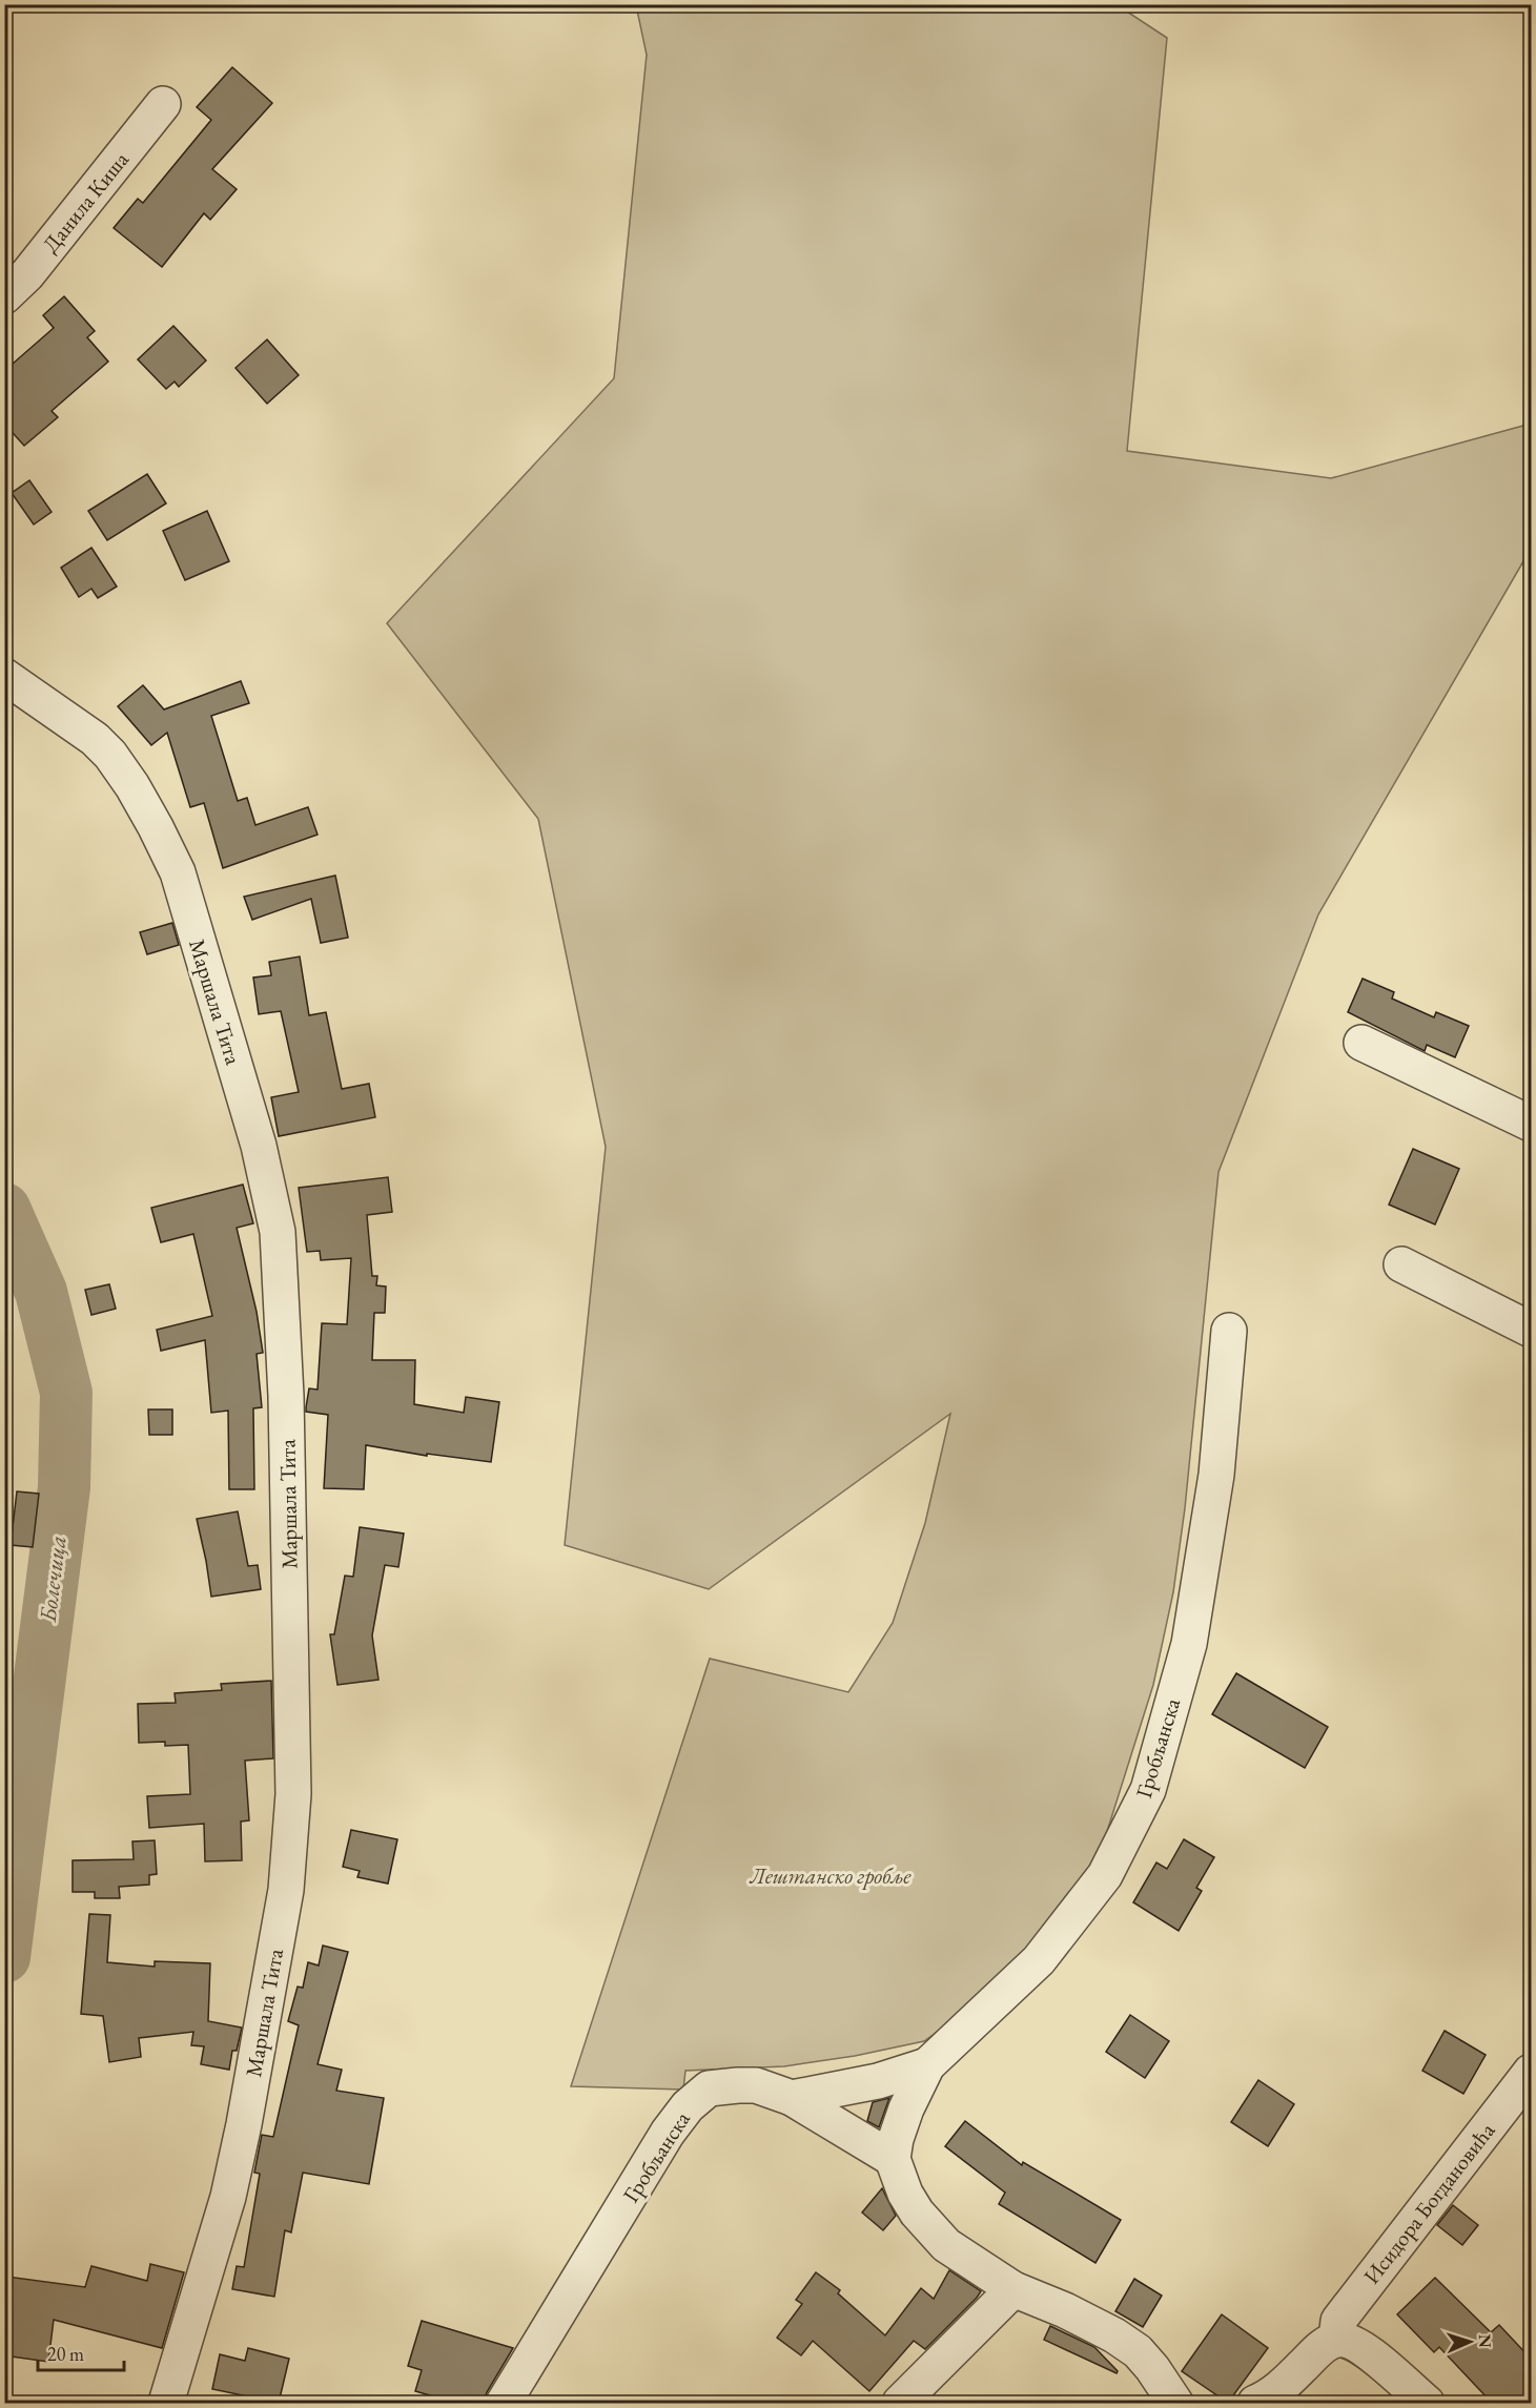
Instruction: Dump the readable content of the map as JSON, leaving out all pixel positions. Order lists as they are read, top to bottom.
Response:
{
  "streets": {
    "street": [
      "Данила Киша",
      "Маршала Тита",
      "Гробљанска",
      "Исидора Богдановића"
    ]
  },
  "water": ["Болечица"],
  "parks": ["Лештанско гробље"],
  "scale_bar": "20 m",
  "north": "right"
}
